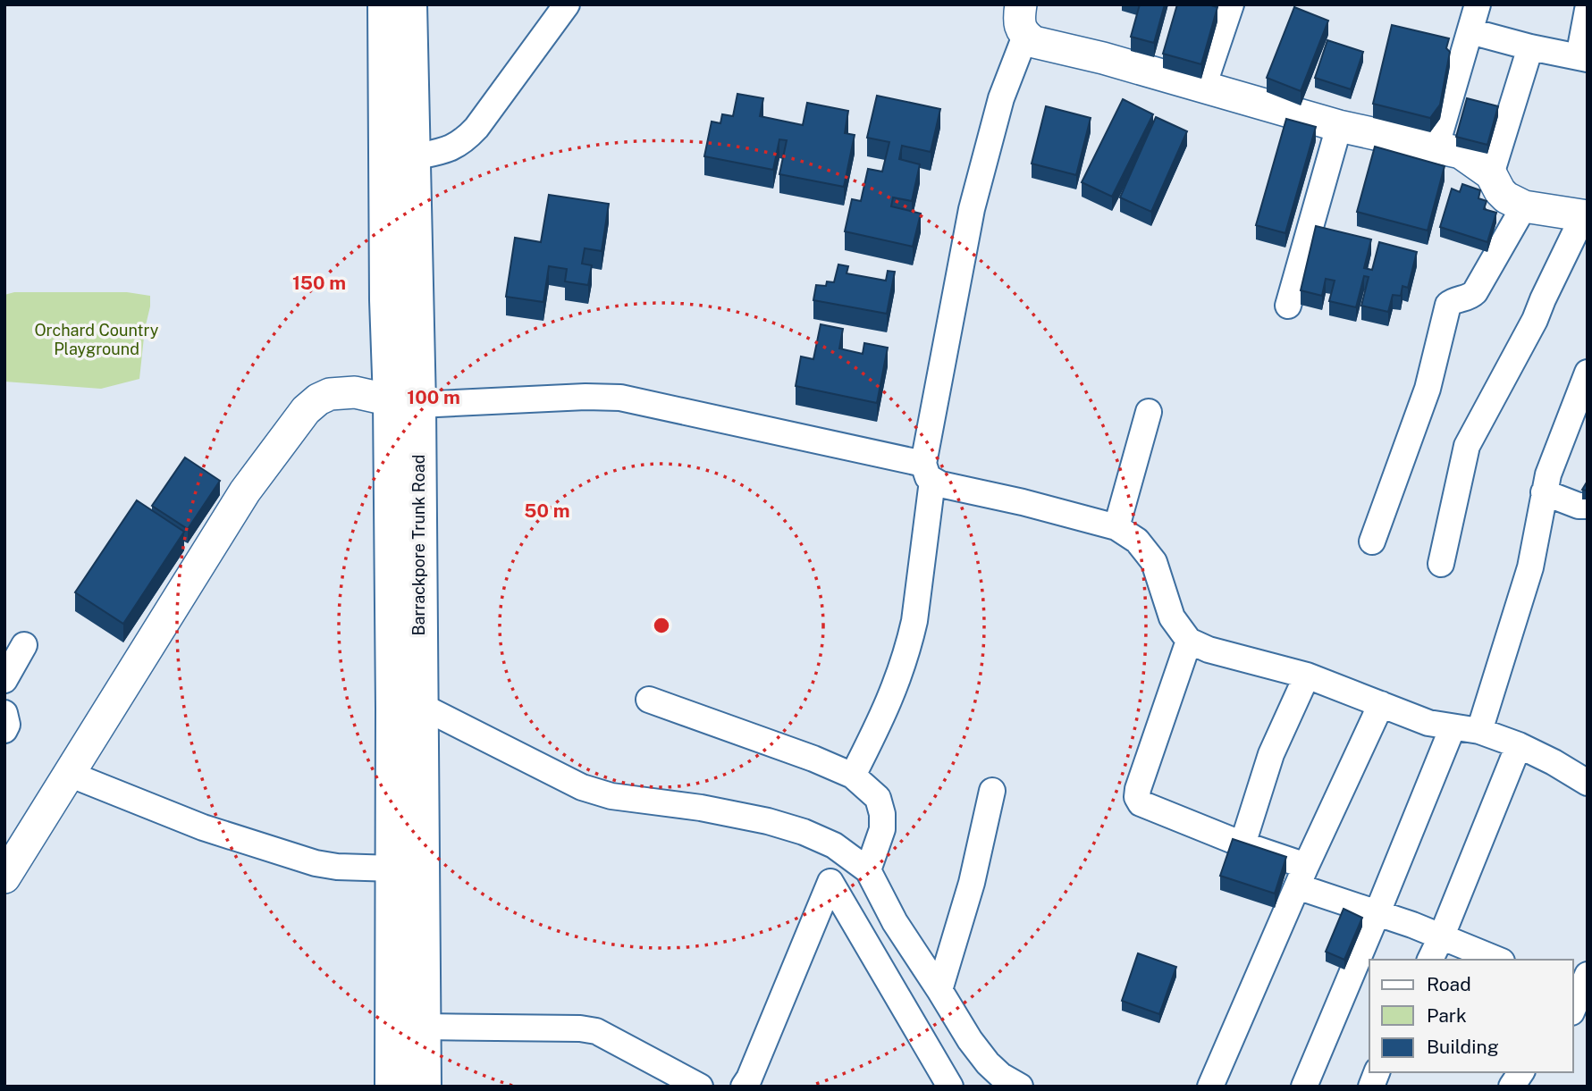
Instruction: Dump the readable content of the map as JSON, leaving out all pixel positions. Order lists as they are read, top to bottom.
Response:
{
  "streets": {
    "main road": ["Barrackpore Trunk Road"]
  },
  "parks": ["Orchard Country Playground"],
  "legend": ["Road", "Park", "Building"],
  "rings": ["150 m", "100 m", "50 m"]
}
